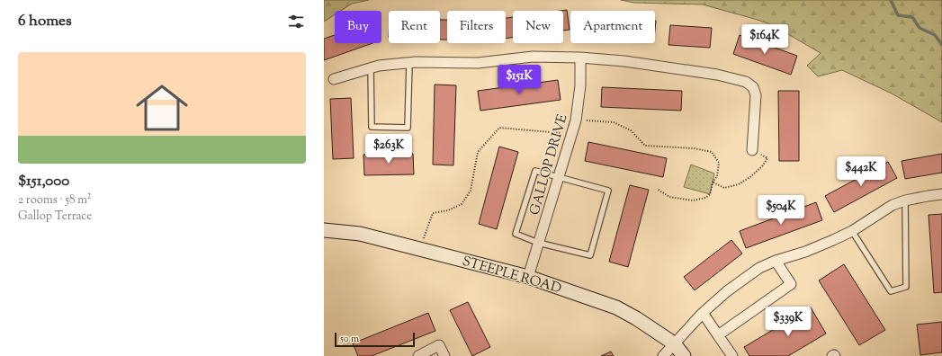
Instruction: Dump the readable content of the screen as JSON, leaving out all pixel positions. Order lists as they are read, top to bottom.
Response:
{
  "streets": {
    "street": ["GALLOP DRIVE", "STEEPLE ROAD"]
  },
  "crossings": [
    ["GALLOP DRIVE", "STEEPLE ROAD"]
  ],
  "scale_bar": "50 m",
  "page": {
    "heading": "6 homes",
    "chip": [
      "Buy",
      "Rent",
      "Filters",
      "New",
      "Apartment"
    ],
    "price": [
      "$164K",
      "$151K",
      "$263K",
      "$442K",
      "$504K",
      "$339K"
    ],
    "list": [
      {
        "name": "$151,000",
        "note": "2 rooms · 58 m² · Gallop Terrace"
      }
    ],
    "scale": "50 m"
  }
}
